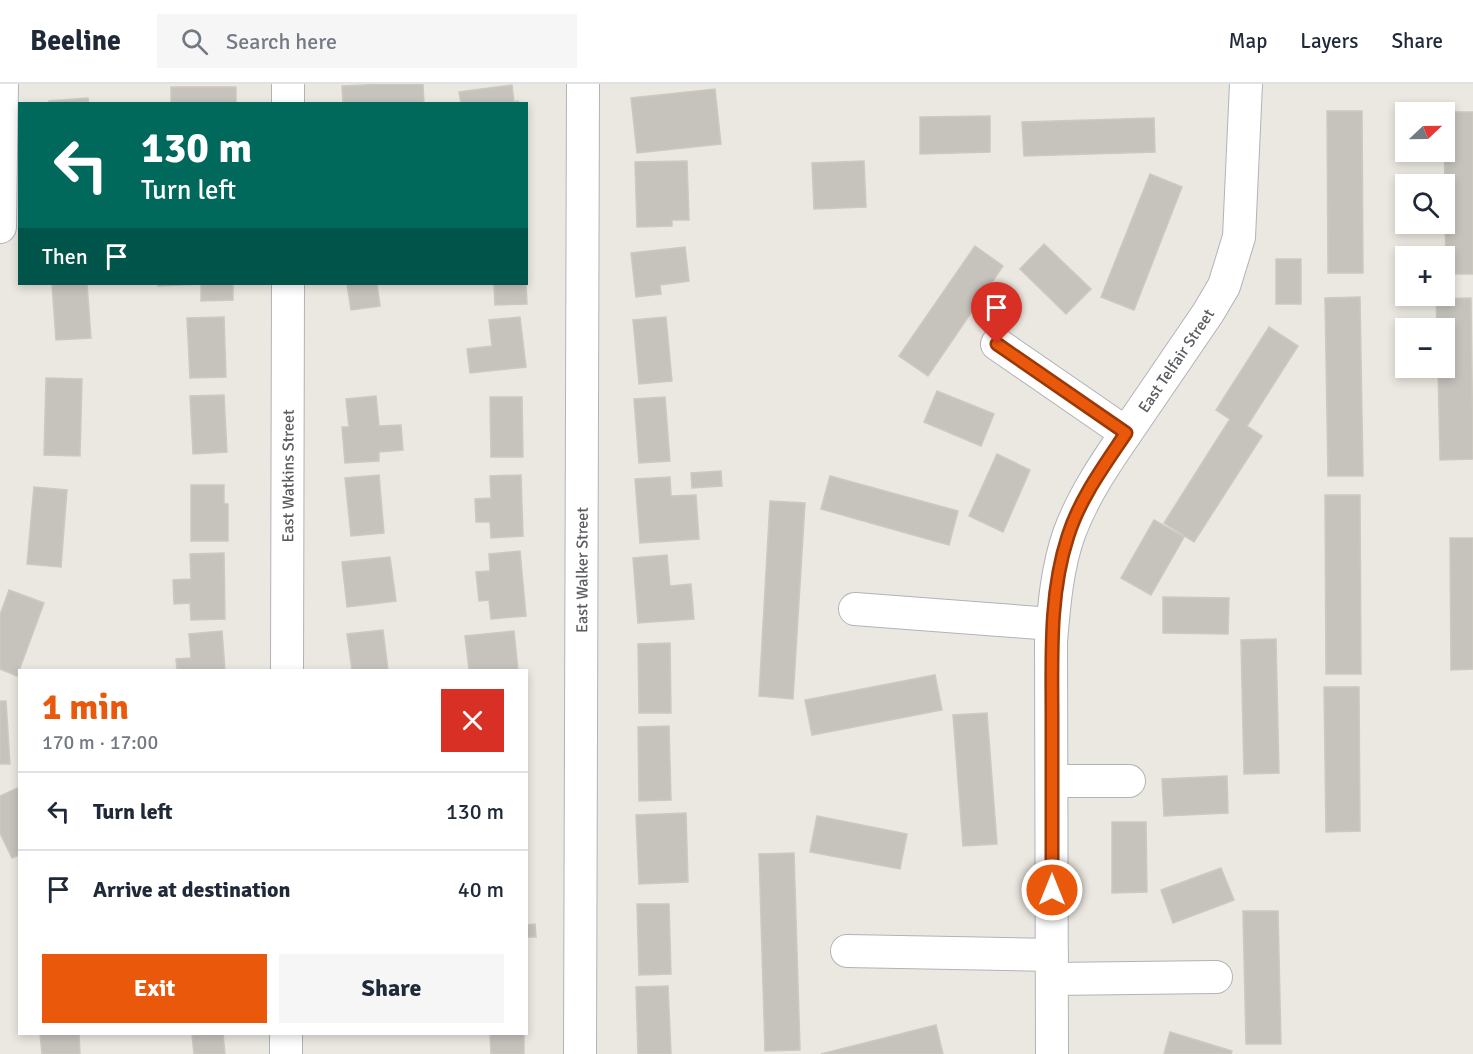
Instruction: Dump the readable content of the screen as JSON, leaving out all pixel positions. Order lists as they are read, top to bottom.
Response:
{
  "streets": {
    "street": ["East Telfair Street", "East Watkins Street", "East Walker Street"]
  },
  "north": "right",
  "page": {
    "header": "Beeline",
    "search": "Search here",
    "nav": ["Map", "Layers", "Share"],
    "map_buttons": ["+", "−"],
    "turn": ["130 m", "Turn left"],
    "then": "Then",
    "heading": ["1 min", "170 m · 17:00"],
    "list": [
      {
        "name": "Turn left",
        "value": "130 m"
      },
      {
        "name": "Arrive at destination",
        "value": "40 m"
      }
    ],
    "buttons": ["Exit", "Share"]
  }
}
